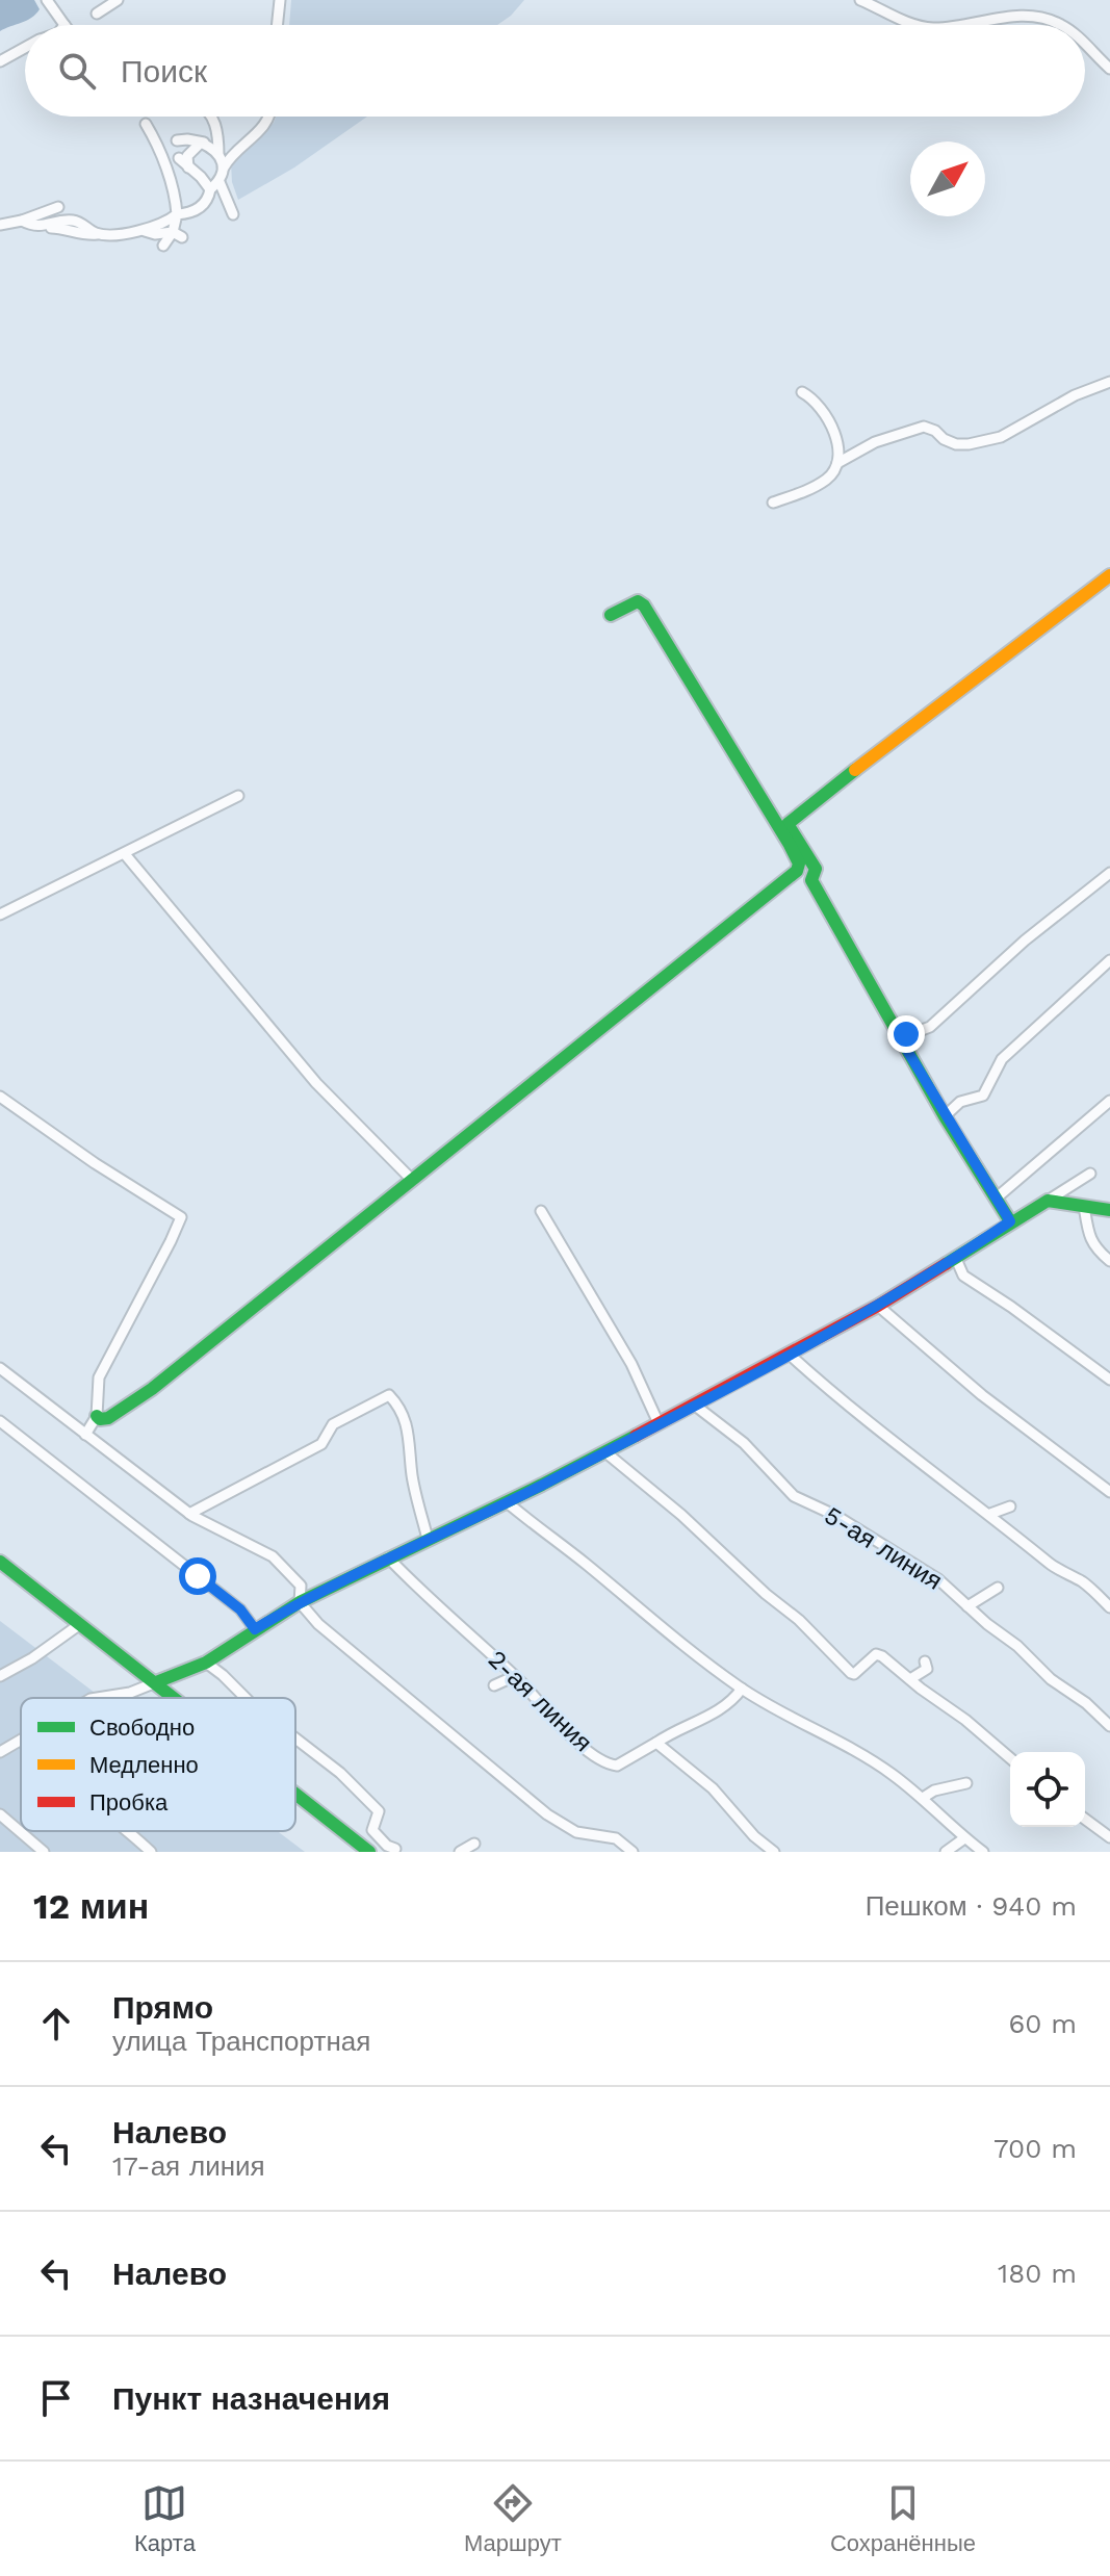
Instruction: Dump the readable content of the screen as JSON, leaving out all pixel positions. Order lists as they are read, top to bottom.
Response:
{
  "streets": {
    "street": ["5-ая линия", "2-ая линия"]
  },
  "legend": ["Свободно", "Медленно", "Пробка"],
  "north": "top right",
  "page": {
    "search": "Поиск",
    "heading": ["12 мин", "Пешком · 940 m"],
    "list": [
      ["Прямо", "улица Транспортная", "60 m"],
      ["Налево", "17-ая линия", "700 m"],
      ["Налево", "180 m"],
      "Пункт назначения"
    ],
    "nav": ["Карта", "Маршрут", "Сохранённые"]
  }
}
